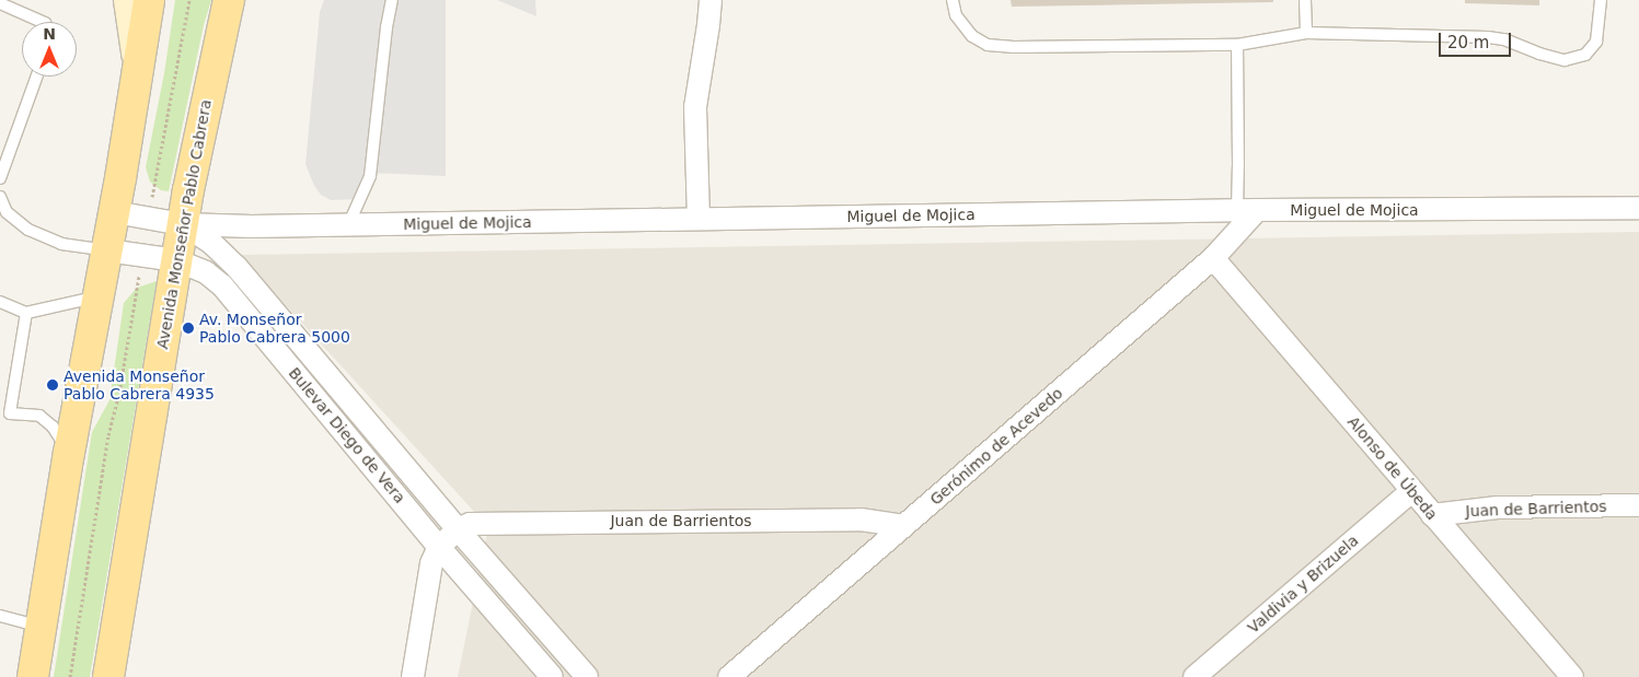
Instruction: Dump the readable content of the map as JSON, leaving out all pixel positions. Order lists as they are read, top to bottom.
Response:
{
  "streets": {
    "main road": ["Avenida Monseñor Pablo Cabrera"],
    "street": [
      "Miguel de Mojica",
      "Bulevar Diego de Vera",
      "Gerónimo de Acevedo",
      "Alonso de Úbeda",
      "Juan de Barrientos",
      "Valdivia y Brizuela"
    ]
  },
  "crossings": [
    ["Miguel de Mojica", "Avenida Monseñor Pablo Cabrera"],
    ["Miguel de Mojica", "Bulevar Diego de Vera"],
    ["Miguel de Mojica", "Gerónimo de Acevedo"],
    ["Avenida Monseñor Pablo Cabrera", "Bulevar Diego de Vera"],
    ["Bulevar Diego de Vera", "Juan de Barrientos"],
    ["Gerónimo de Acevedo", "Alonso de Úbeda"],
    ["Gerónimo de Acevedo", "Juan de Barrientos"],
    ["Alonso de Úbeda", "Juan de Barrientos"],
    ["Alonso de Úbeda", "Valdivia y Brizuela"]
  ],
  "places": ["Av. Monseñor Pablo Cabrera 5000", "Avenida Monseñor Pablo Cabrera 4935"],
  "scale_bar": "20 m",
  "north": "top"
}
